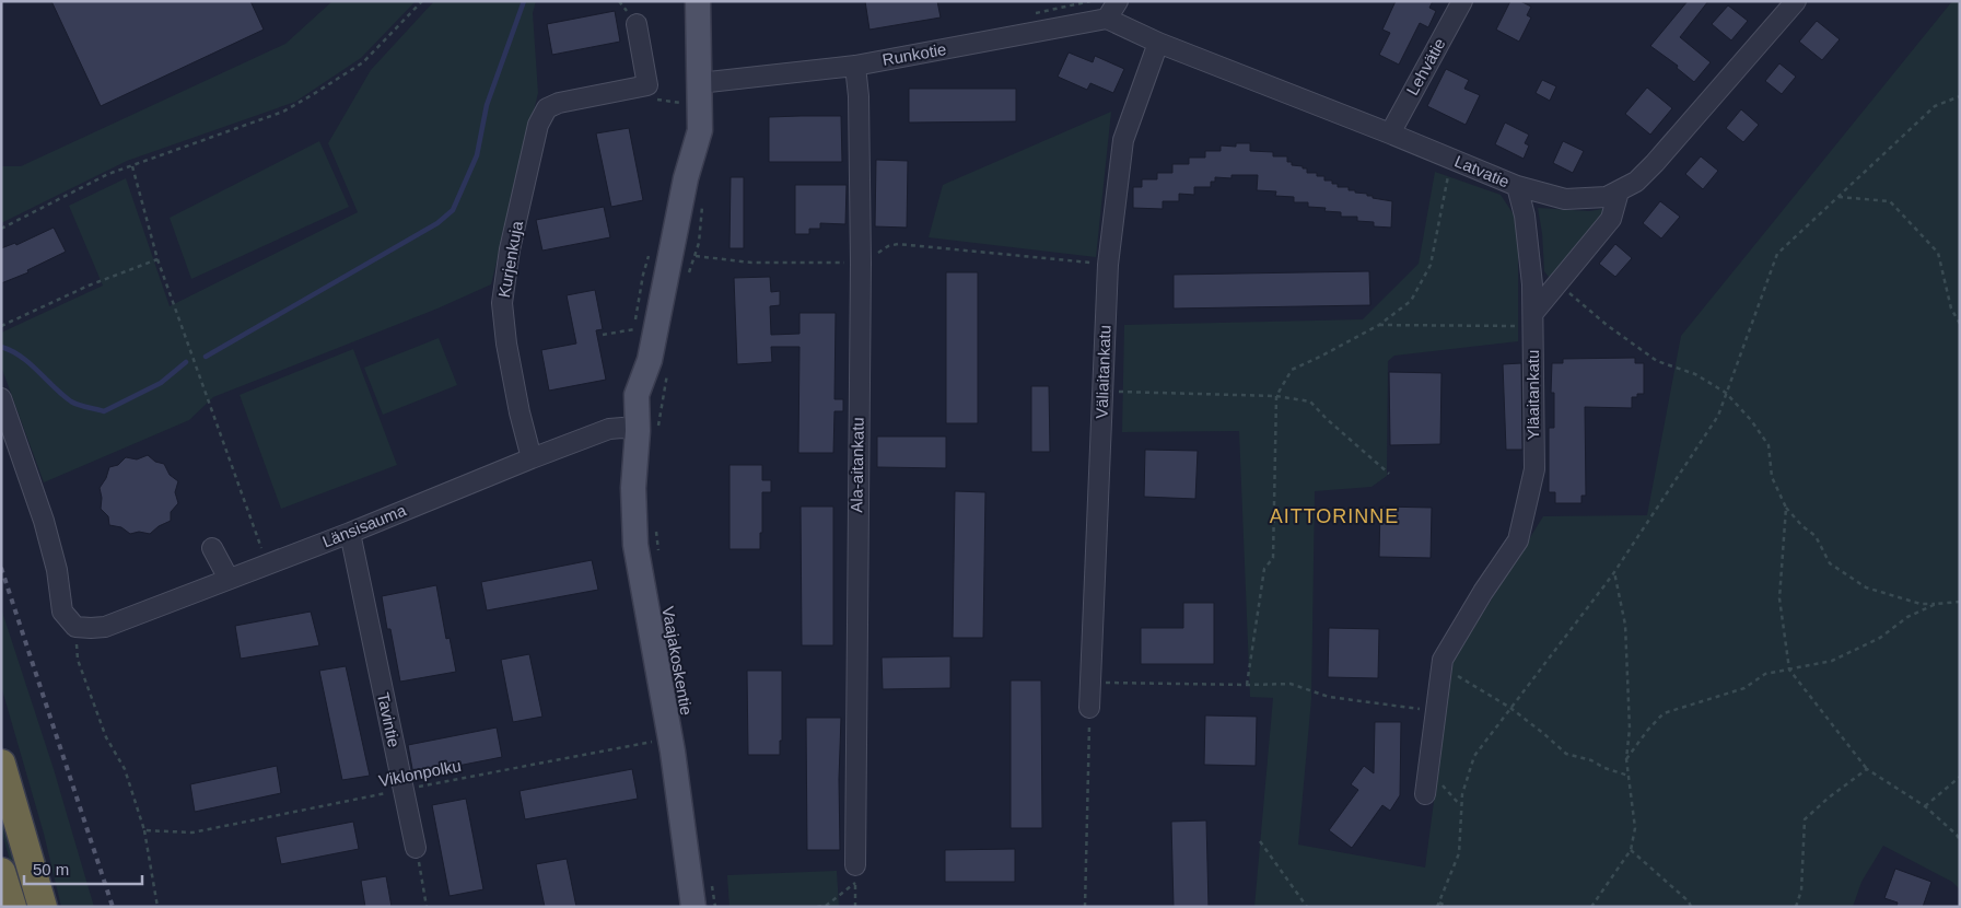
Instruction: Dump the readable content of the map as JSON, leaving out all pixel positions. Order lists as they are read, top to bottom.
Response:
{
  "streets": {
    "main road": ["Vaajakoskentie"],
    "street": [
      "Runkotie",
      "Lehvätie",
      "Latvatie",
      "Kurjenkuja",
      "Väliaitankatu",
      "Yläaitankatu",
      "Ala-aitankatu",
      "Länsisauma",
      "Tavintie"
    ],
    "path": ["Viklonpolku"]
  },
  "crossings": [
    ["Runkotie", "Latvatie"],
    ["Runkotie", "Ala-aitankatu"],
    ["Runkotie", "Vaajakoskentie"],
    ["Lehvätie", "Latvatie"],
    ["Latvatie", "Väliaitankatu"],
    ["Latvatie", "Yläaitankatu"],
    ["Kurjenkuja", "Länsisauma"],
    ["Länsisauma", "Vaajakoskentie"],
    ["Länsisauma", "Tavintie"],
    ["Tavintie", "Viklonpolku"]
  ],
  "districts": ["AITTORINNE"],
  "scale_bar": "50 m"
}
